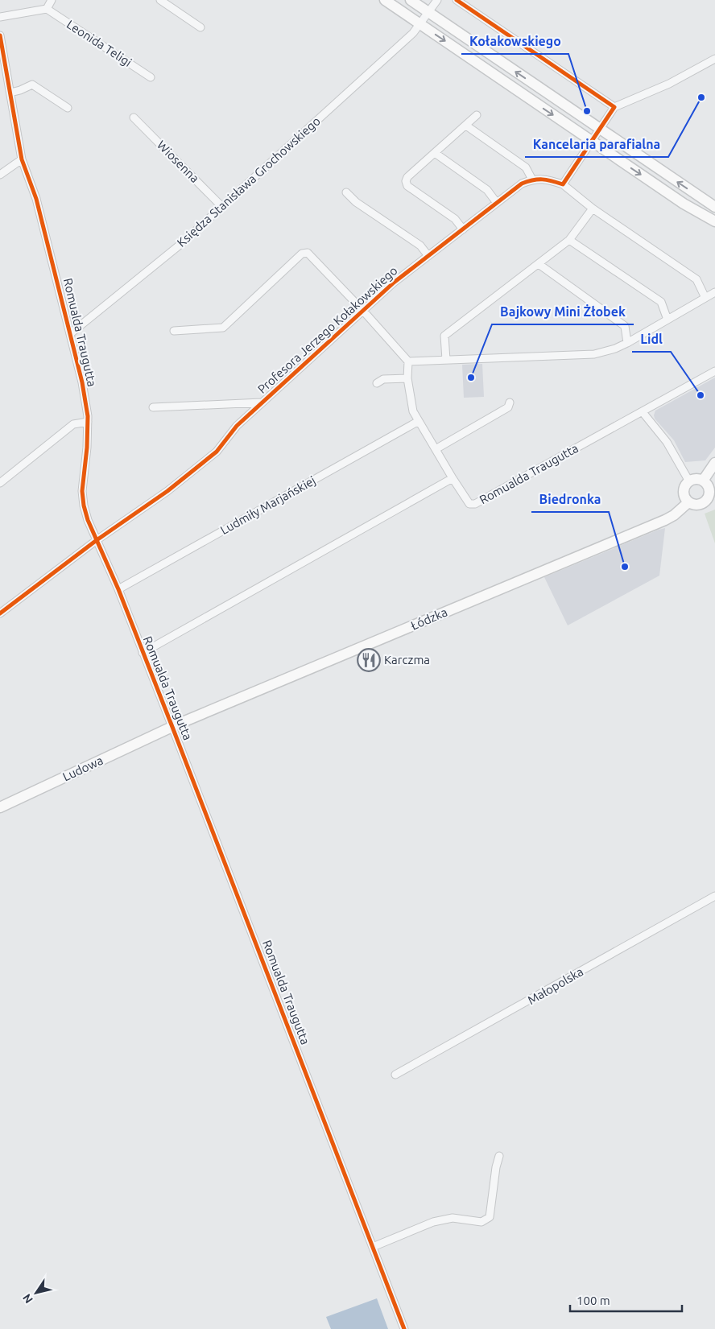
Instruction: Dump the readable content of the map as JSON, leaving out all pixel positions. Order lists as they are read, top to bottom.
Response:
{
  "streets": {
    "street": [
      "Leonida Teligi",
      "Wiosenna",
      "Księdza Stanisława Grochowskiego",
      "Profesora Jerzego Kołakowskiego",
      "Romualda Traugutta",
      "Ludmiły Marjańskiej",
      "Łódzka",
      "Ludowa",
      "Małopolska"
    ]
  },
  "crossings": [
    ["Wiosenna", "Księdza Stanisława Grochowskiego"],
    ["Księdza Stanisława Grochowskiego", "Romualda Traugutta"],
    ["Profesora Jerzego Kołakowskiego", "Romualda Traugutta"],
    ["Romualda Traugutta", "Ludmiły Marjańskiej"],
    ["Romualda Traugutta", "Łódzka"],
    ["Romualda Traugutta", "Ludowa"],
    ["Łódzka", "Ludowa"]
  ],
  "places": {
    "other": [
      "Kancelaria parafialna",
      "Kołakowskiego",
      "Bajkowy Mini Żłobek",
      "Lidl",
      "Biedronka"
    ],
    "restaurant": ["Karczma"]
  },
  "scale_bar": "100 m",
  "north": "bottom left"
}
